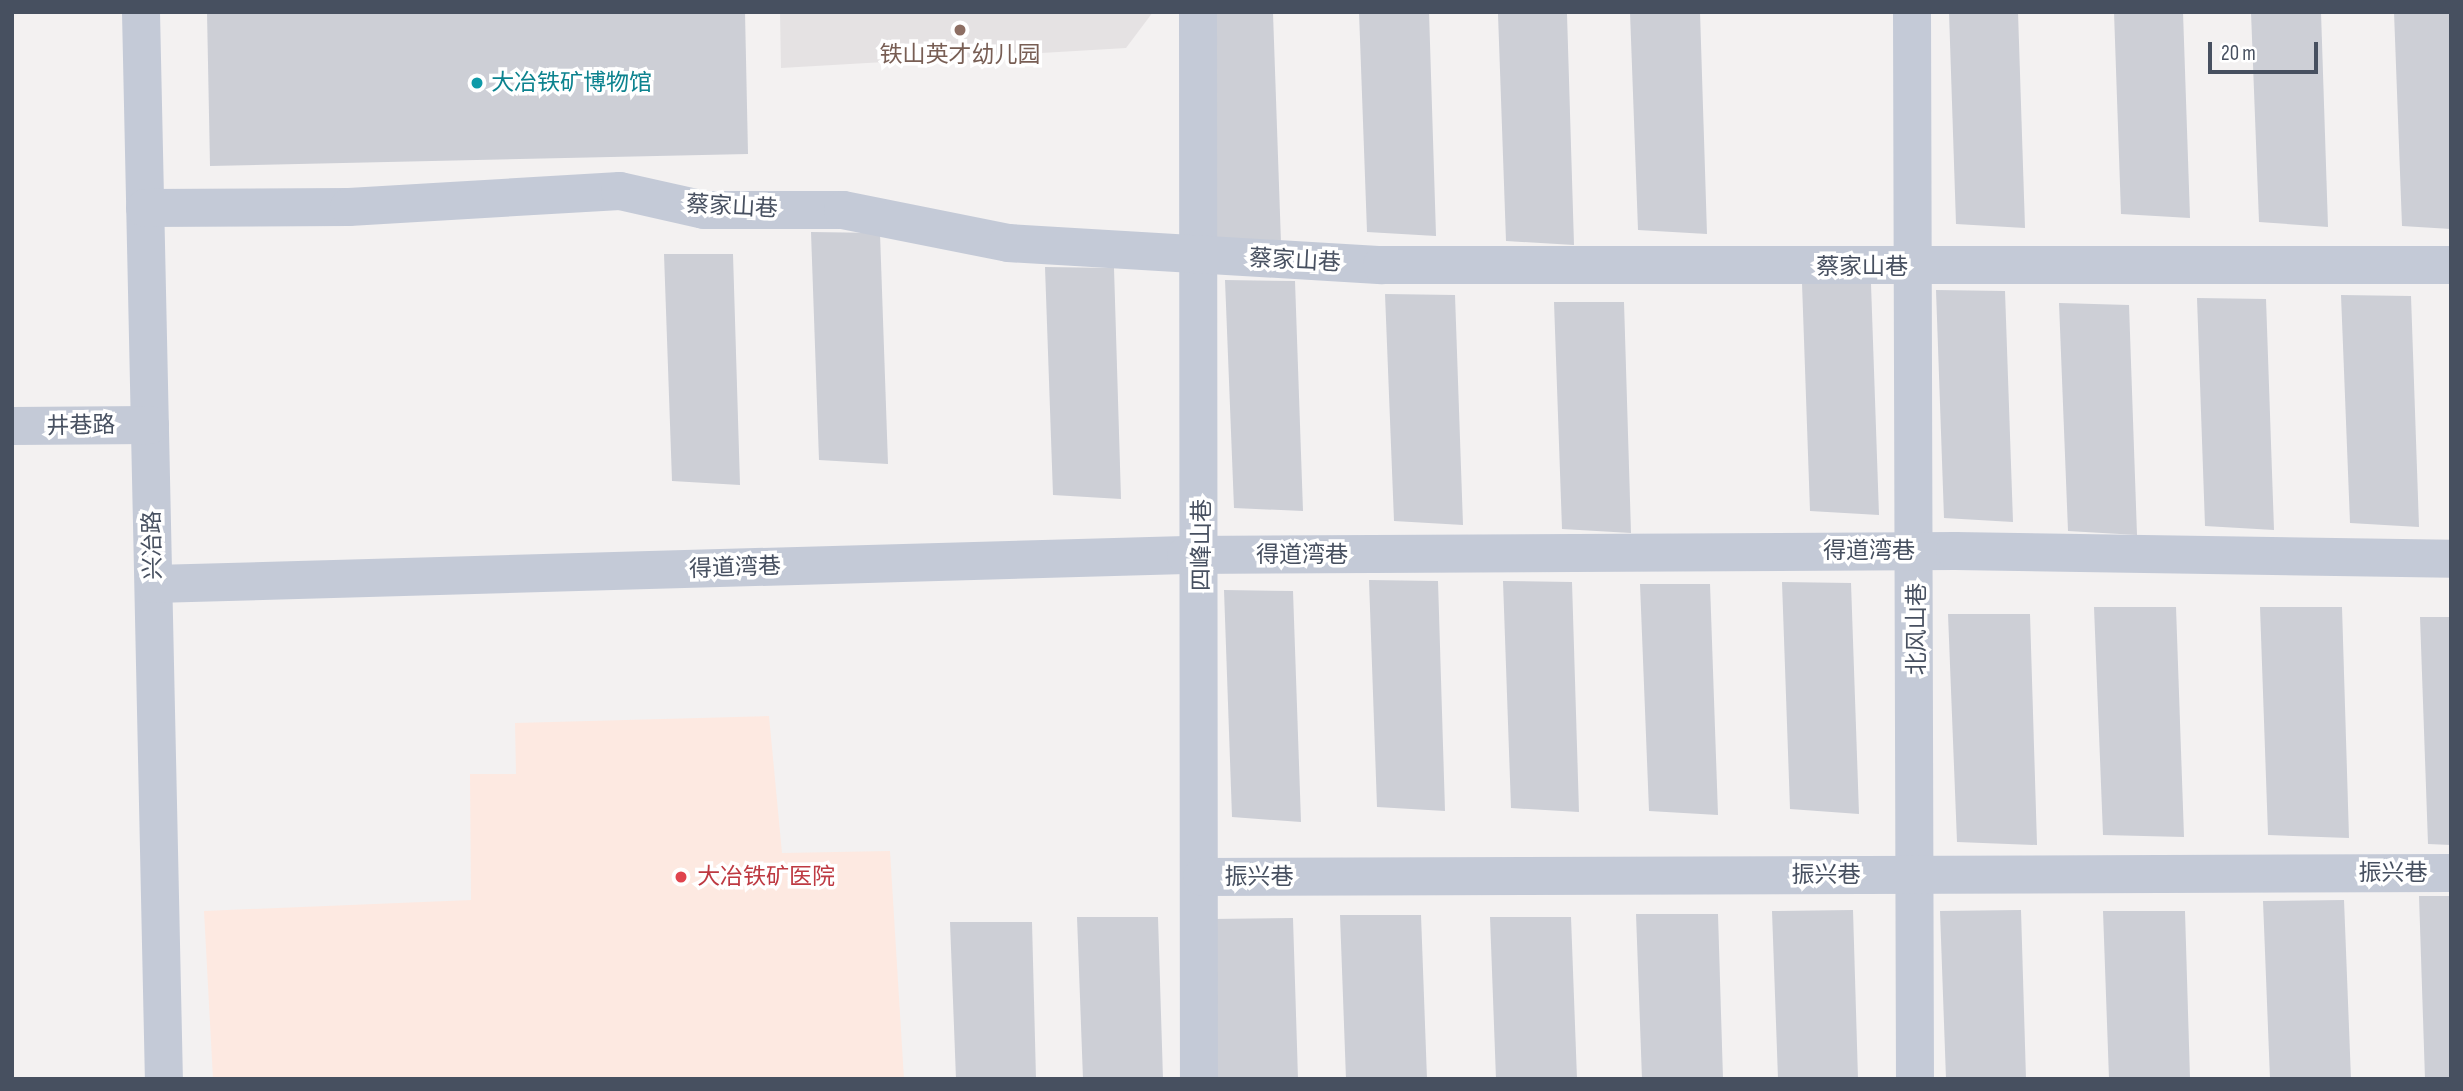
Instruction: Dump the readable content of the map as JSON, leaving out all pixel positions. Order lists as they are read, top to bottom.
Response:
{
  "streets": {
    "street": [
      "蔡家山巷",
      "井巷路",
      "兴冶路",
      "四峰山巷",
      "得道湾巷",
      "北风山巷",
      "振兴巷"
    ]
  },
  "crossings": [
    ["蔡家山巷", "兴冶路"],
    ["蔡家山巷", "四峰山巷"],
    ["蔡家山巷", "北风山巷"],
    ["井巷路", "兴冶路"],
    ["兴冶路", "得道湾巷"],
    ["四峰山巷", "得道湾巷"],
    ["四峰山巷", "振兴巷"],
    ["得道湾巷", "北风山巷"],
    ["北风山巷", "振兴巷"]
  ],
  "places": ["铁山英才幼儿园", "大冶铁矿博物馆", "大冶铁矿医院"],
  "scale_bar": "20 m"
}
